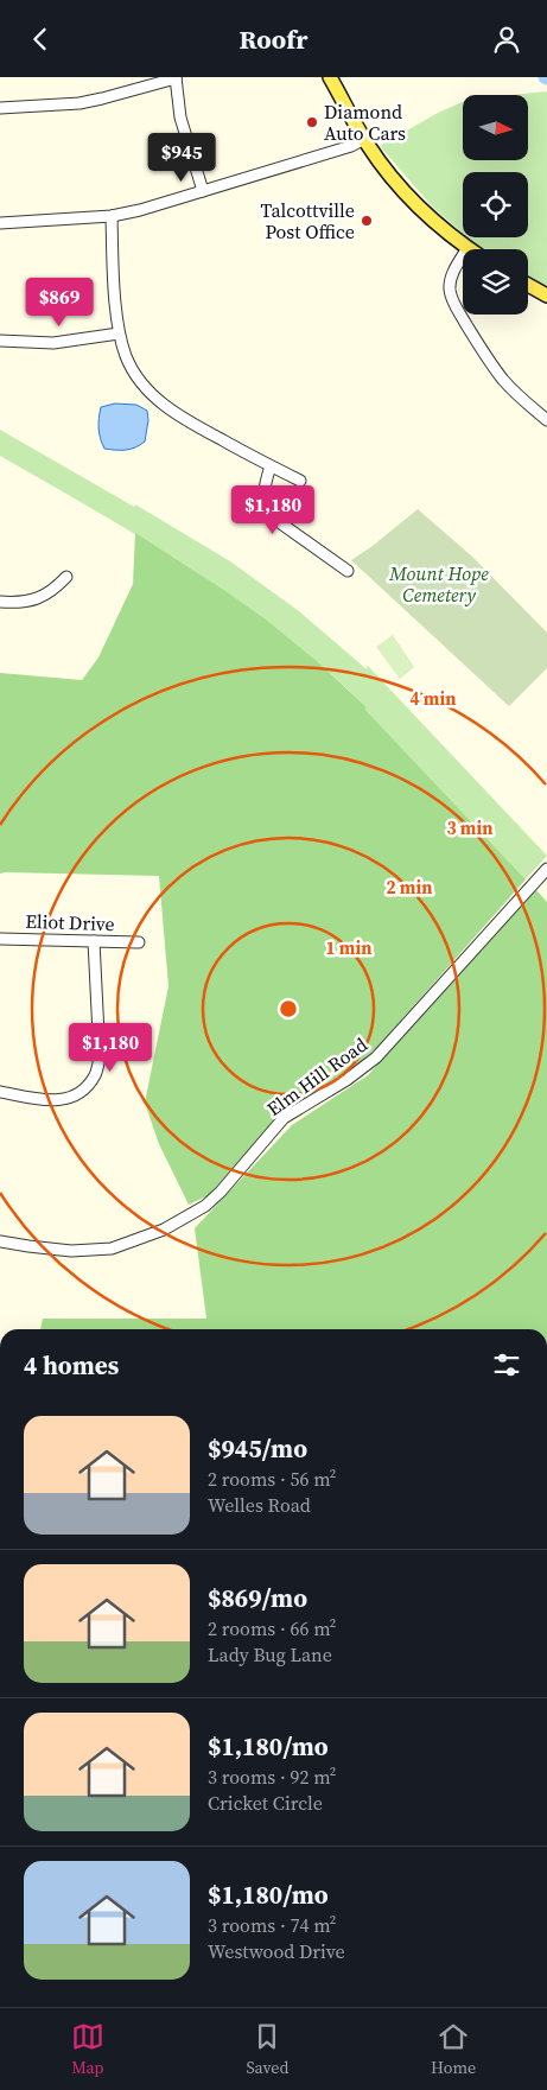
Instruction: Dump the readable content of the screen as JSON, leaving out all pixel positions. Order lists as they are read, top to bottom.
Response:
{
  "streets": {
    "street": ["Eliot Drive", "Elm Hill Road"]
  },
  "parks": ["Mount Hope Cemetery"],
  "places": ["Diamond Auto Cars", "Talcottville Post Office"],
  "north": "right",
  "page": {
    "header": "Roofr",
    "price": [
      "$945",
      "$869",
      "$1,180",
      "$1,180"
    ],
    "heading": "4 homes",
    "list": [
      {
        "name": "$945/mo",
        "note": "2 rooms · 56 m² · Welles Road"
      },
      {
        "name": "$869/mo",
        "note": "2 rooms · 66 m² · Lady Bug Lane"
      },
      {
        "name": "$1,180/mo",
        "note": "3 rooms · 92 m² · Cricket Circle"
      },
      {
        "name": "$1,180/mo",
        "note": "3 rooms · 74 m² · Westwood Drive"
      }
    ],
    "tabs": ["Map", "Saved", "Home"]
  },
  "rings": [
    "4 min",
    "3 min",
    "2 min",
    "1 min"
  ]
}
